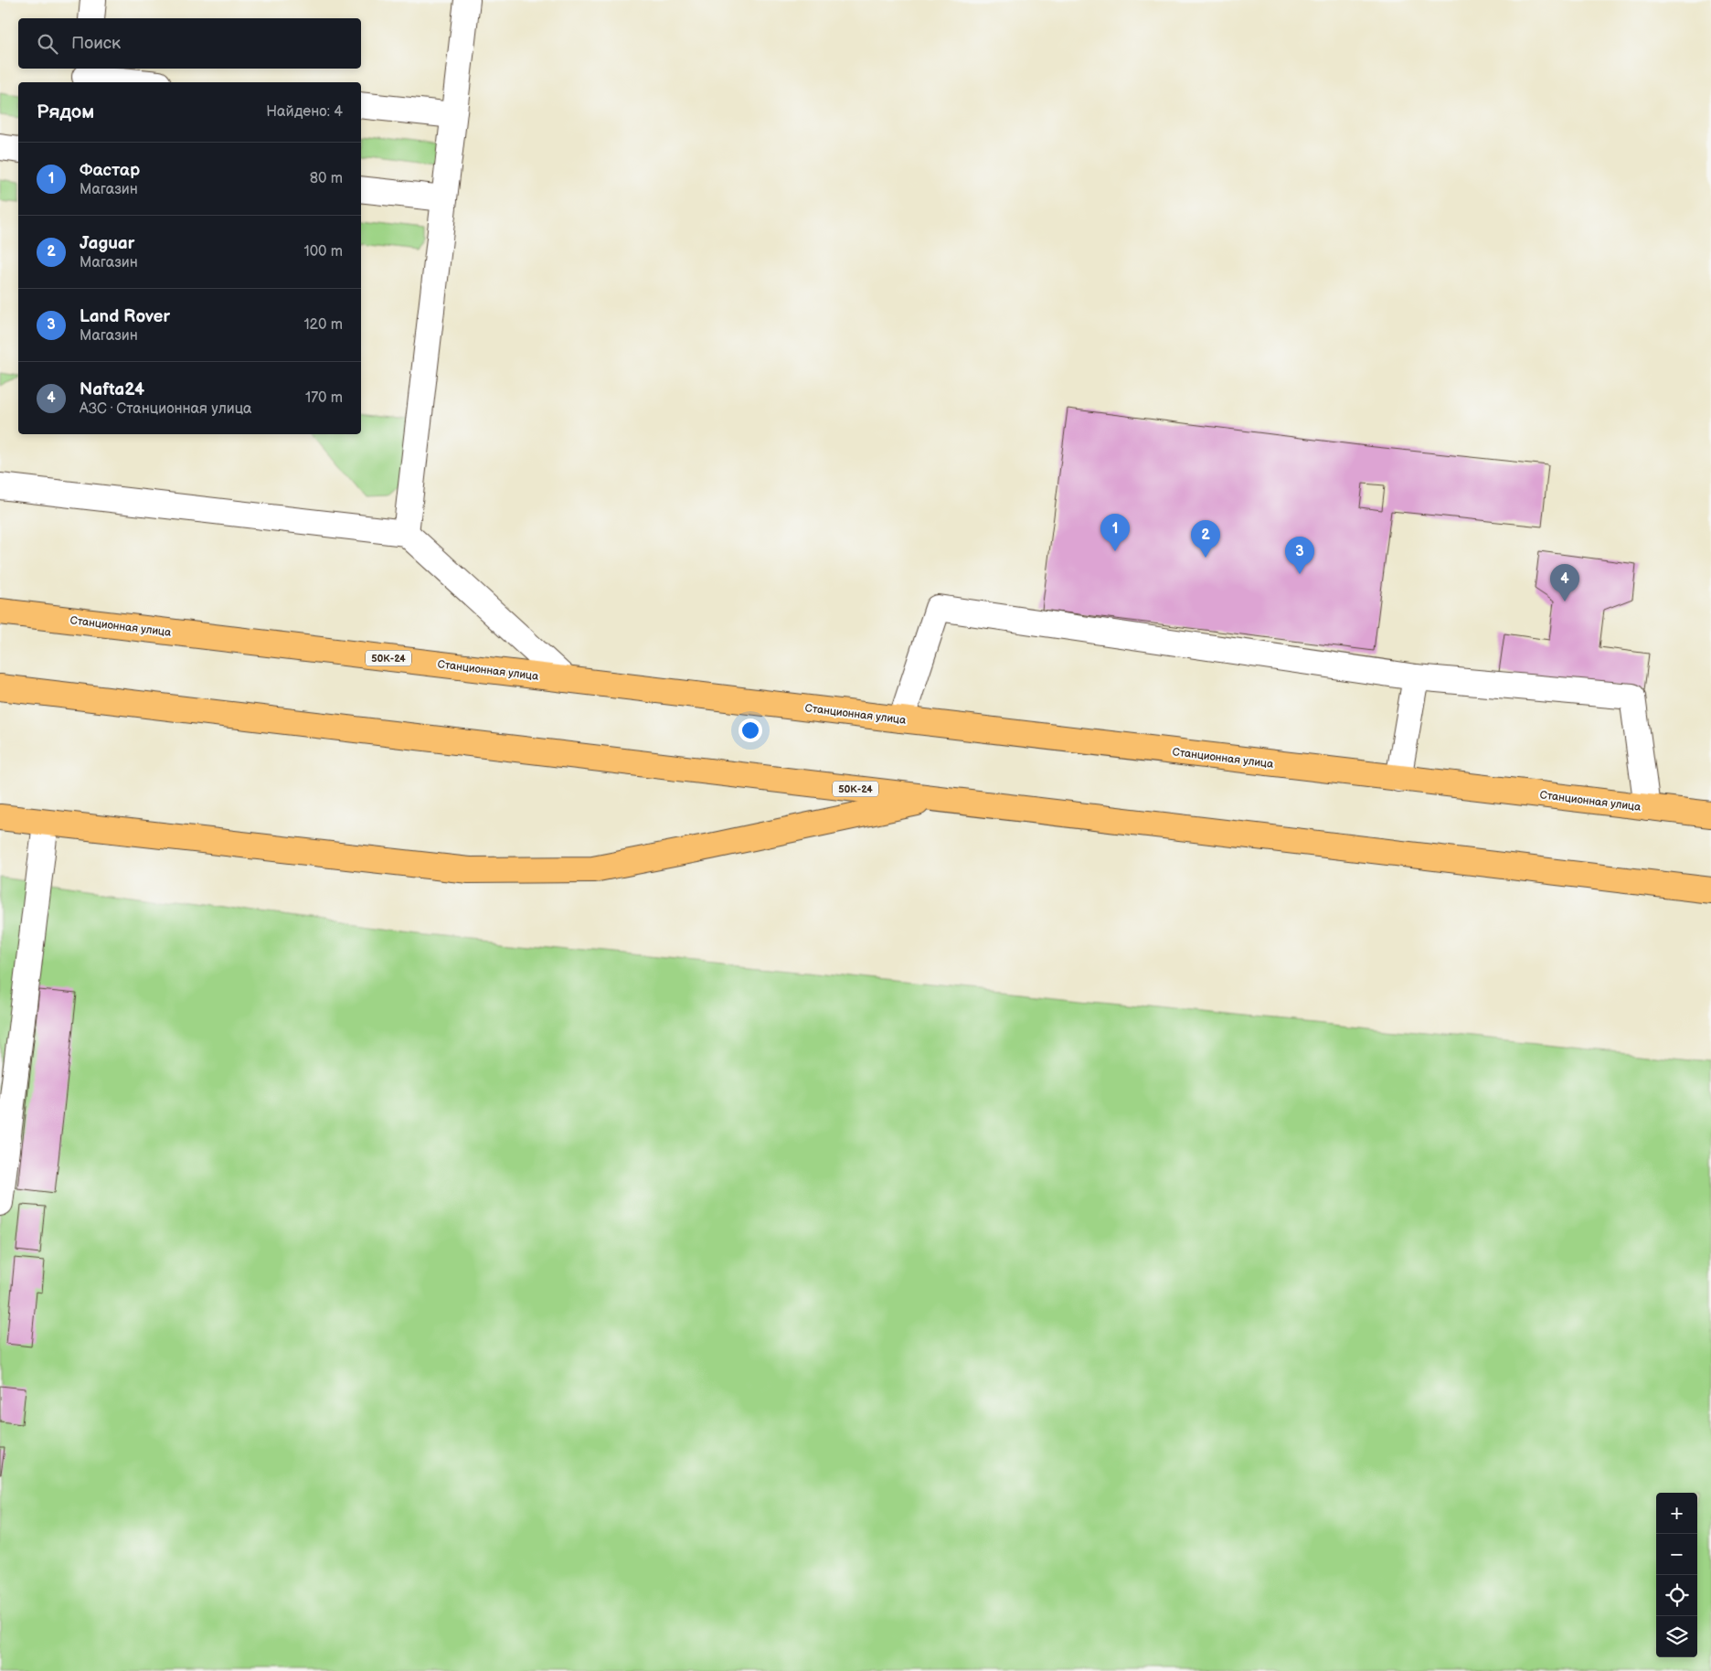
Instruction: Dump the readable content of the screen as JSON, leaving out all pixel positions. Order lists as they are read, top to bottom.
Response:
{
  "streets": {
    "main road": ["Станционная улица", "50К-24"]
  },
  "page": {
    "search": "Поиск",
    "heading": ["Рядом", "Найдено: 4"],
    "list": [
      {
        "mark": "1",
        "name": "Фастар",
        "note": "Магазин",
        "value": "80 m"
      },
      {
        "mark": "2",
        "name": "Jaguar",
        "note": "Магазин",
        "value": "100 m"
      },
      {
        "mark": "3",
        "name": "Land Rover",
        "note": "Магазин",
        "value": "120 m"
      },
      {
        "mark": "4",
        "name": "Nafta24",
        "note": "АЗС · Станционная улица",
        "value": "170 m"
      }
    ],
    "pins": [
      "1",
      "2",
      "3",
      "4"
    ],
    "map_buttons": ["+", "−"]
  }
}
